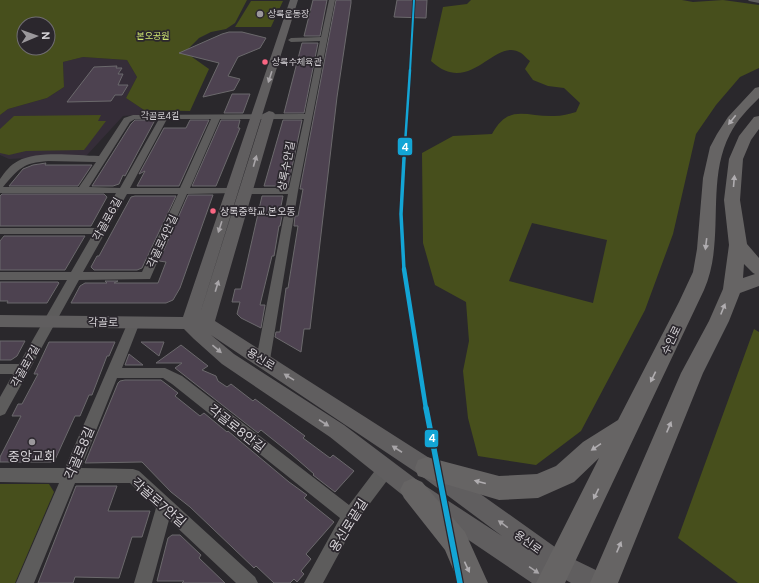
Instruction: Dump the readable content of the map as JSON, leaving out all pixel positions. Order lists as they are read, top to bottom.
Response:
{
  "streets": {
    "highway": ["수인로"],
    "main road": ["각골로", "용신로"],
    "street": [
      "각골로4길",
      "상록수안길",
      "각골로6길",
      "각골로4안길",
      "각골로7길",
      "각골로8안길",
      "각골로8길",
      "각골로7안길",
      "용신로끝길"
    ]
  },
  "crossings": [
    ["각골로4길", "상록수안길"],
    ["각골로4길", "각골로6길"],
    ["각골로4길", "각골로4안길"],
    ["상록수안길", "용신로"],
    ["각골로6길", "각골로4안길"],
    ["각골로6길", "각골로"],
    ["각골로6길", "각골로7길"],
    ["각골로", "용신로"],
    ["각골로", "각골로7길"],
    ["각골로", "각골로8길"],
    ["수인로", "용신로"],
    ["용신로", "용신로끝길"],
    ["각골로8안길", "각골로8길"],
    ["각골로8안길", "용신로끝길"],
    ["각골로8길", "각골로7안길"]
  ],
  "parks": ["본오공원"],
  "places": [
    "상록운동장",
    "상록수체육관",
    "상록중학교.본오동",
    "중앙교회"
  ],
  "lines": ["transit line 4"],
  "north": "right"
}
